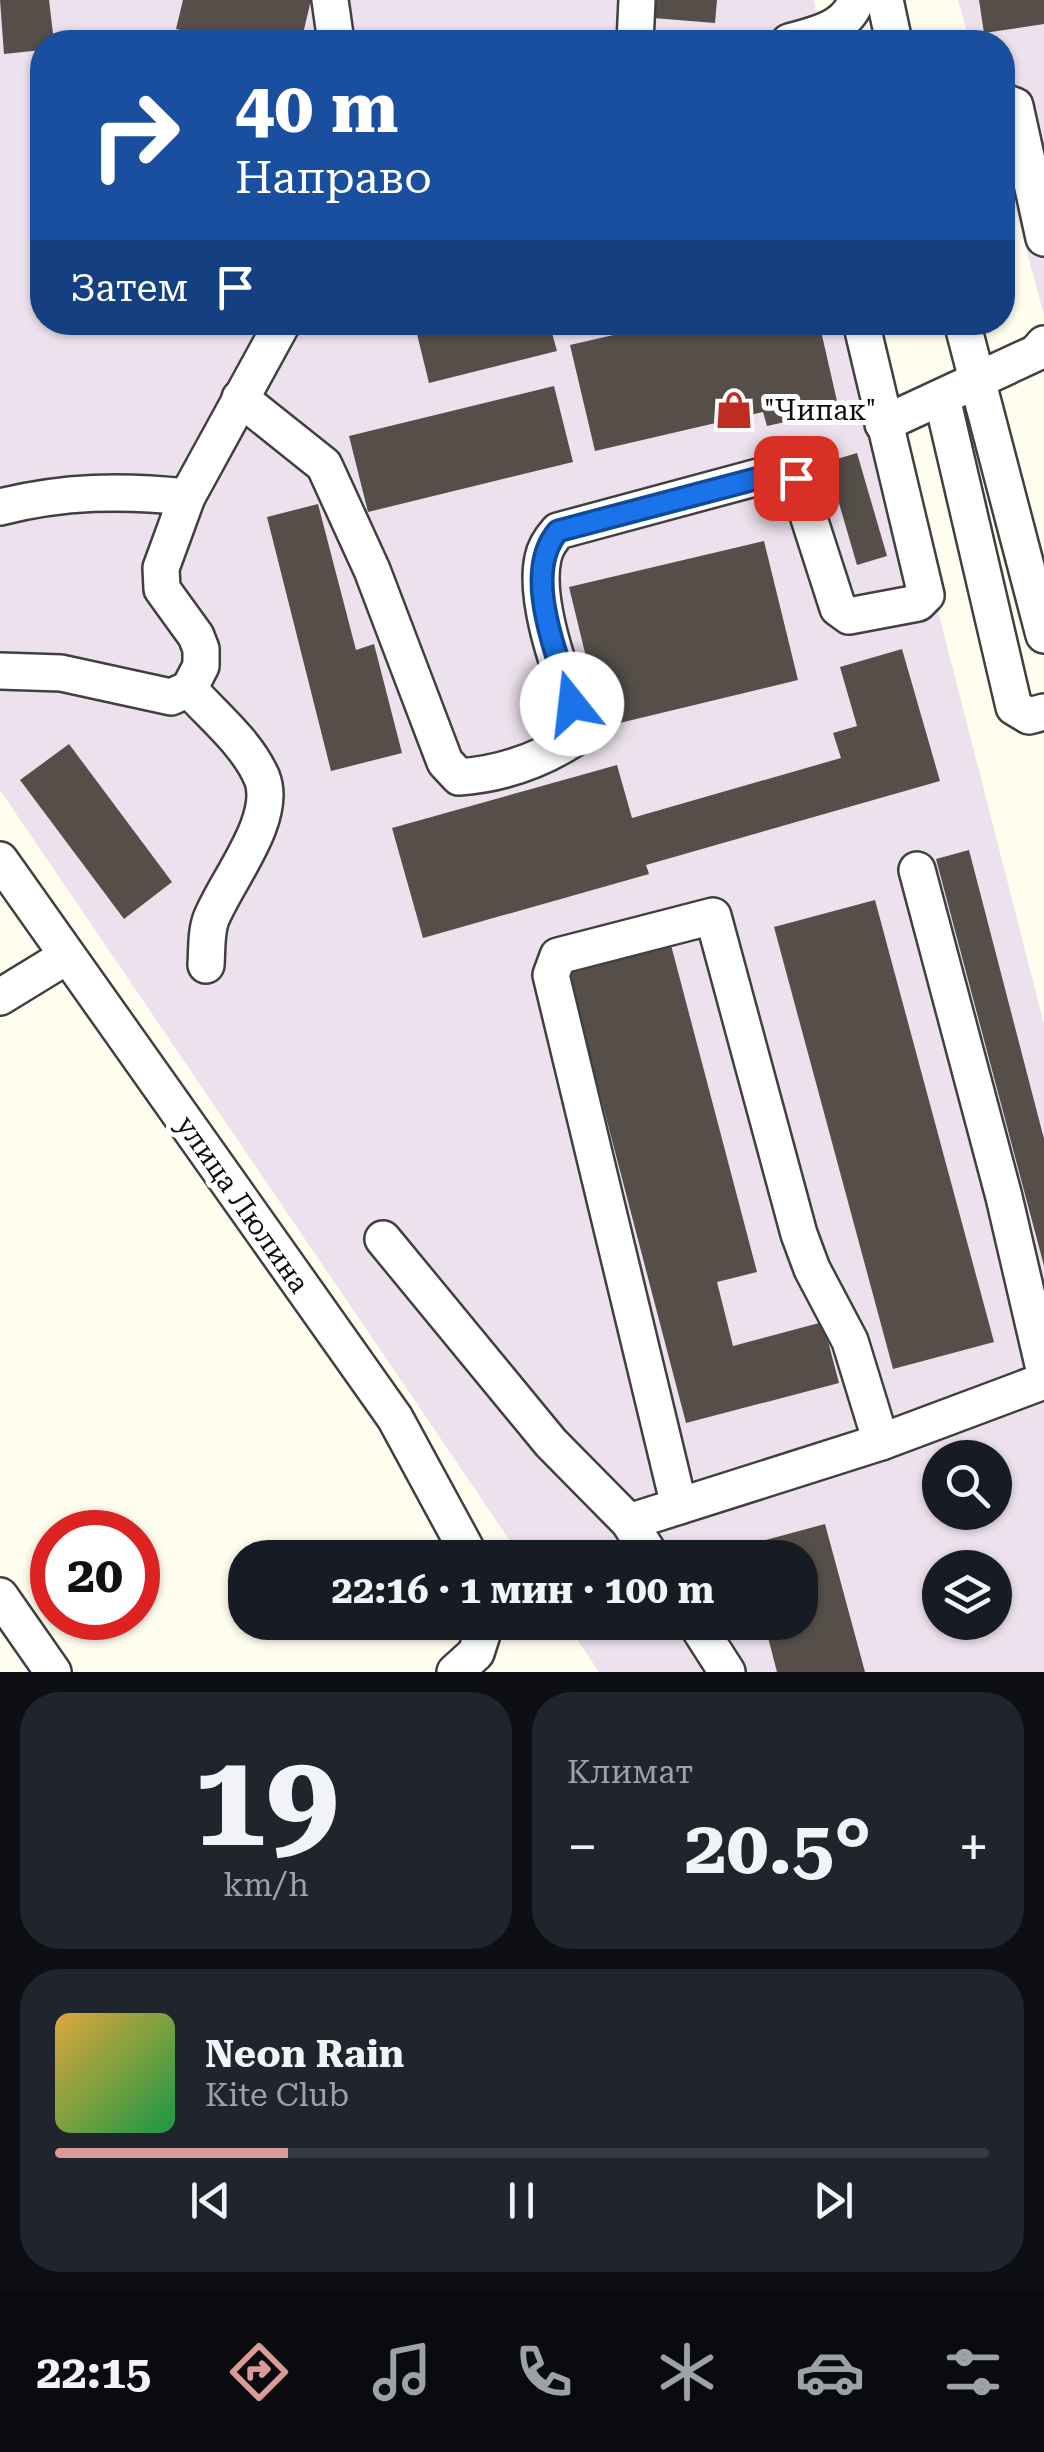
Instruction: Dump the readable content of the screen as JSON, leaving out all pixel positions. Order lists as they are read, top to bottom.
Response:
{
  "streets": {
    "street": ["улица Люлина"]
  },
  "places": {
    "shop": ["\"Чипак\""]
  },
  "page": {
    "turn": ["40 m", "Направо"],
    "then": "Затем",
    "limit": "20",
    "trip": "22:16 · 1 мин · 100 m",
    "tile": [
      ["19", "km/h"],
      "Климат"
    ],
    "heat": ["−", "20.5°", "+"],
    "song": ["Neon Rain", "Kite Club"],
    "tabs": "22:15"
  }
}
